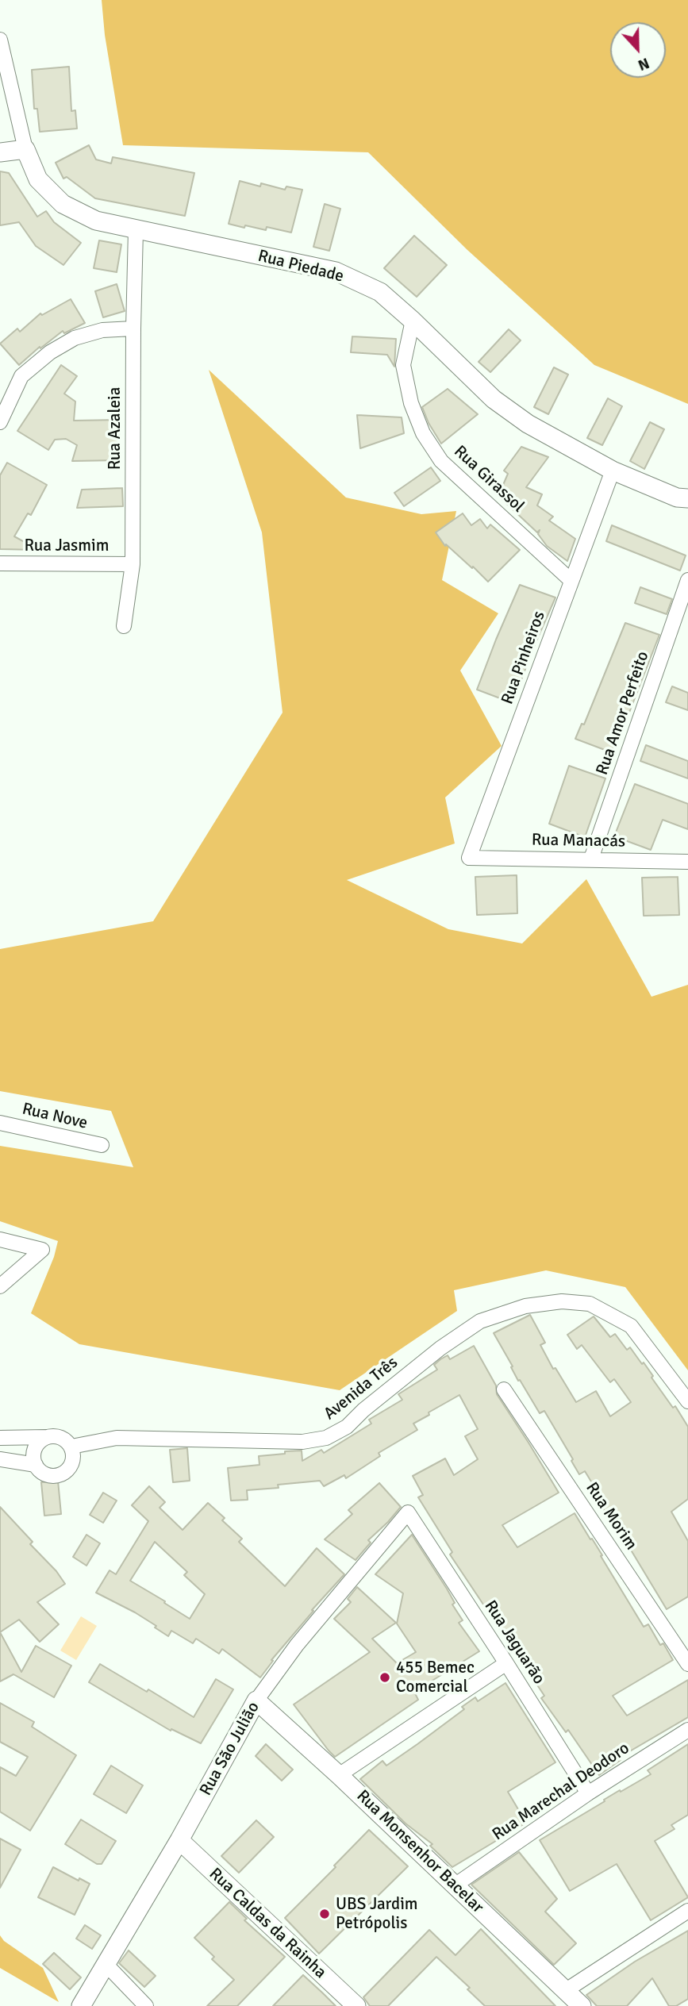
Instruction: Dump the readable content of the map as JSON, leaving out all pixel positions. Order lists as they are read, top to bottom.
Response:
{
  "streets": {
    "street": [
      "Rua Piedade",
      "Rua Azaleia",
      "Rua Girassol",
      "Rua Jasmim",
      "Rua Pinheiros",
      "Rua Amor Perfeito",
      "Rua Manacás",
      "Rua Nove",
      "Avenida Três",
      "Rua Morim",
      "Rua Jaguarão",
      "Rua São Julião",
      "Rua Marechal Deodoro",
      "Rua Monsenhor Bacelar",
      "Rua Caldas da Rainha"
    ]
  },
  "crossings": [
    ["Rua Piedade", "Rua Azaleia"],
    ["Rua Piedade", "Rua Girassol"],
    ["Rua Piedade", "Rua Pinheiros"],
    ["Rua Azaleia", "Rua Jasmim"],
    ["Rua Girassol", "Rua Pinheiros"],
    ["Rua Pinheiros", "Rua Manacás"],
    ["Rua Amor Perfeito", "Rua Manacás"],
    ["Rua Jaguarão", "Rua São Julião"],
    ["Rua Jaguarão", "Rua Marechal Deodoro"],
    ["Rua São Julião", "Rua Monsenhor Bacelar"],
    ["Rua São Julião", "Rua Caldas da Rainha"],
    ["Rua Marechal Deodoro", "Rua Monsenhor Bacelar"]
  ],
  "places": ["455 Bemec Comercial", "UBS Jardim Petrópolis"],
  "north": "bottom"
}
